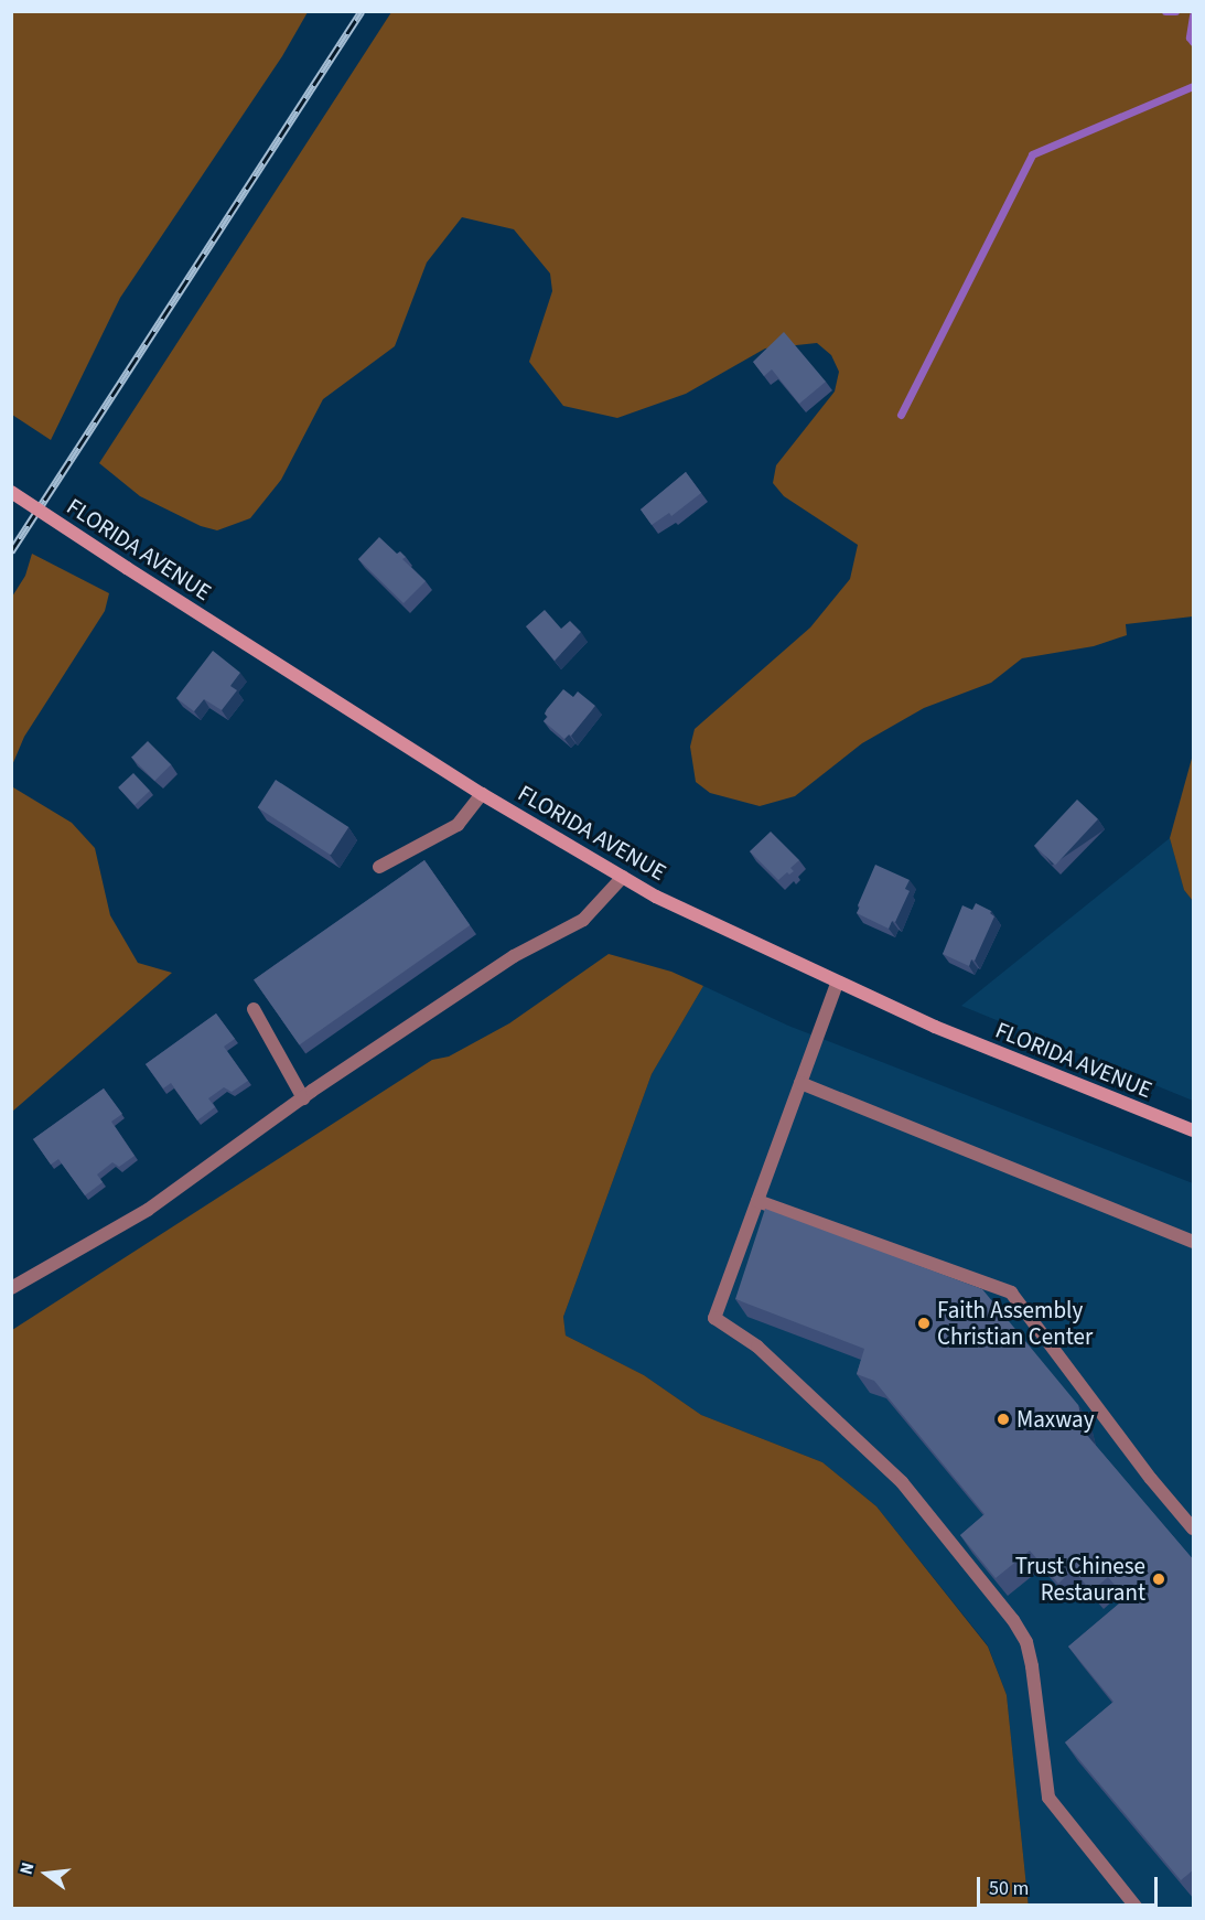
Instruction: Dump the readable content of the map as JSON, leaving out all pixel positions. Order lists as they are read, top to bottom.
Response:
{
  "streets": {
    "main road": ["FLORIDA AVENUE"]
  },
  "places": ["Faith Assembly Christian Center", "Maxway", "Trust Chinese Restaurant"],
  "scale_bar": "50 m",
  "north": "left"
}
